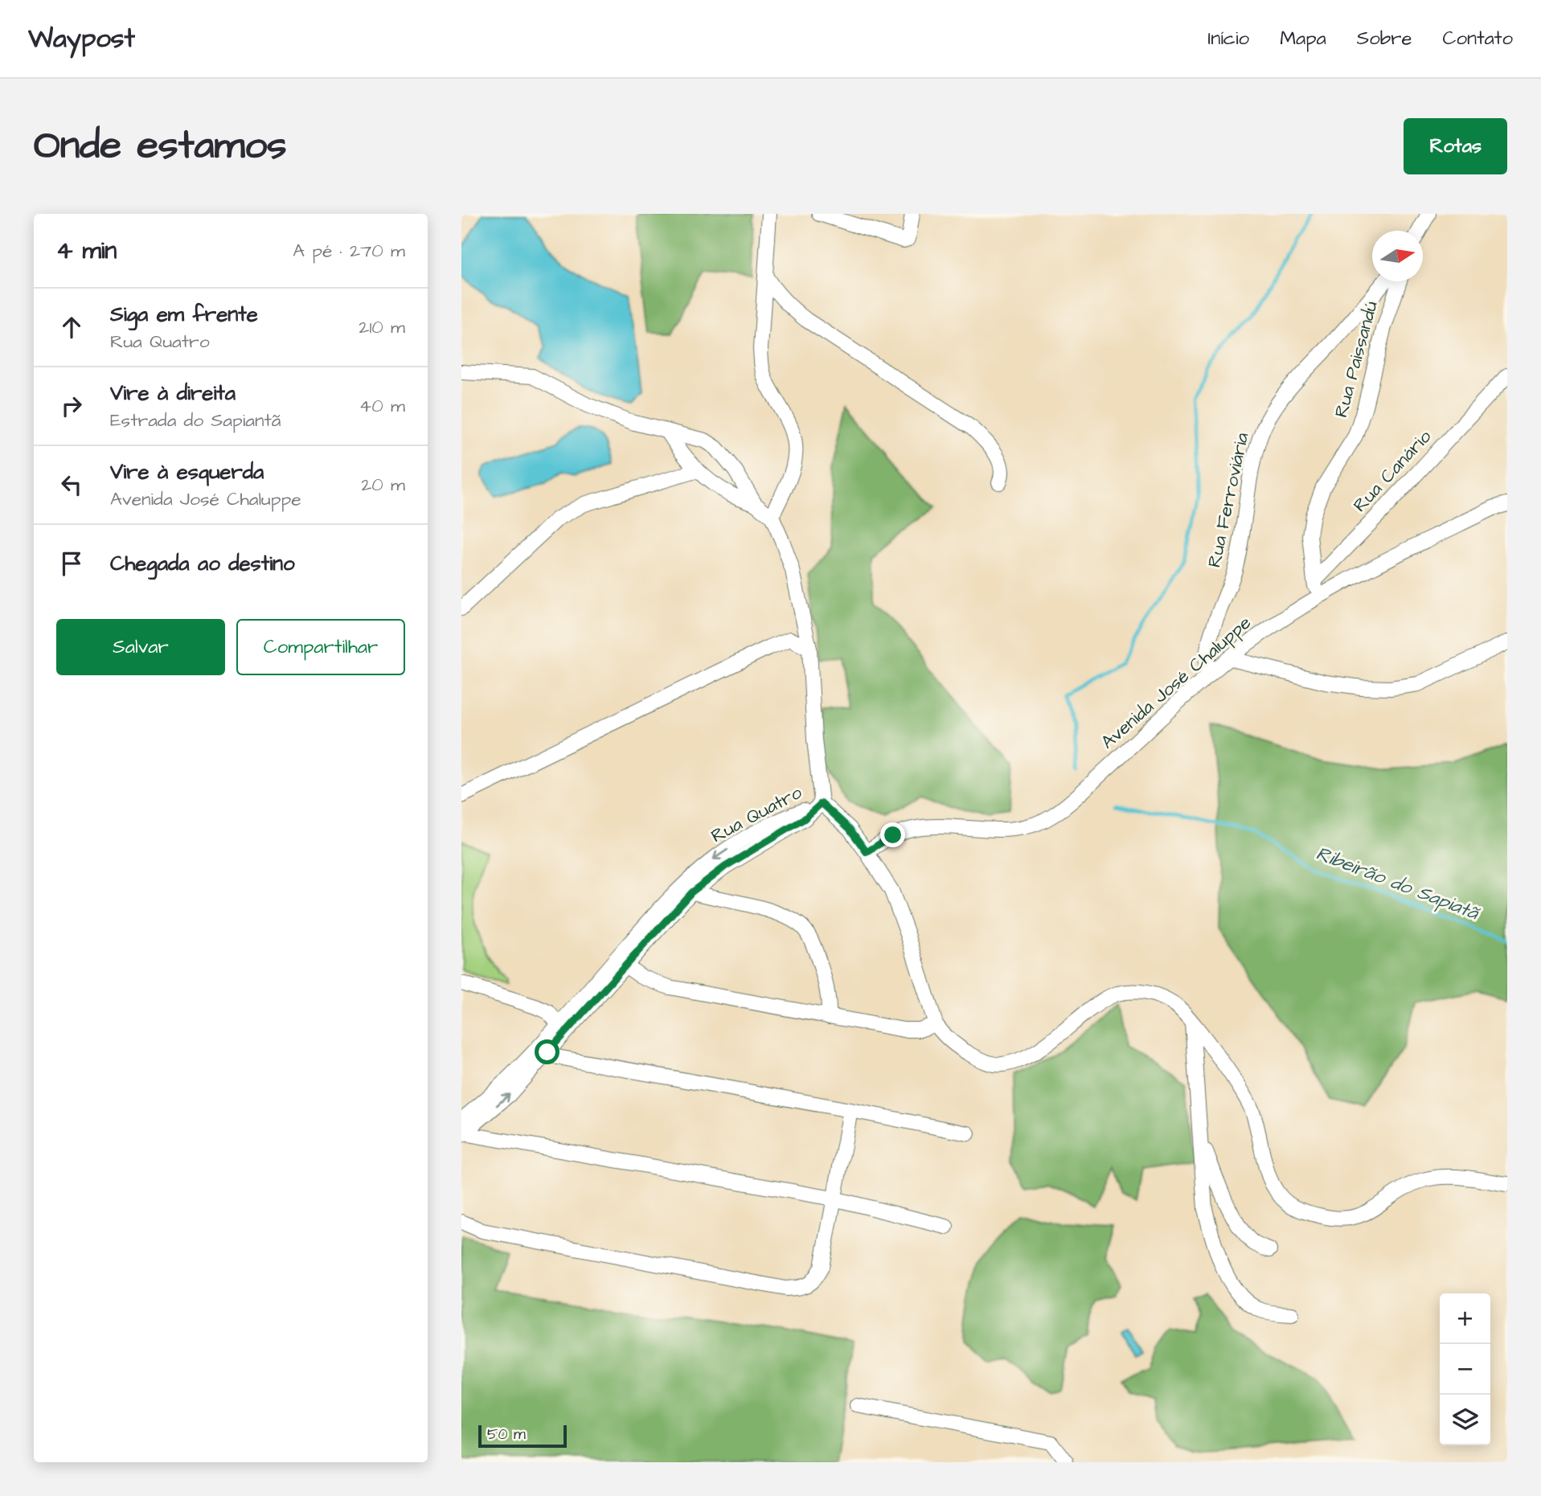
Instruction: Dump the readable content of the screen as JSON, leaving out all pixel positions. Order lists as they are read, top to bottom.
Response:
{
  "streets": {
    "street": [
      "Rua Paissandú",
      "Rua Canário",
      "Rua Ferroviária",
      "Avenida José Chaluppe",
      "Rua Quatro"
    ]
  },
  "crossings": [
    ["Rua Paissandú", "Rua Canário"],
    ["Rua Ferroviária", "Avenida José Chaluppe"]
  ],
  "water": ["Ribeirão do Sapiatã"],
  "scale_bar": "50 m",
  "north": "right",
  "page": {
    "header": "Waypost",
    "nav": [
      "Início",
      "Mapa",
      "Sobre",
      "Contato"
    ],
    "buttons": [
      "Rotas",
      ["Salvar", "Compartilhar"]
    ],
    "title": "Onde estamos",
    "heading": ["4 min", "A pé · 270 m"],
    "list": [
      ["Siga em frente", "Rua Quatro", "210 m"],
      ["Vire à direita", "Estrada do Sapiantã", "40 m"],
      ["Vire à esquerda", "Avenida José Chaluppe", "20 m"],
      "Chegada ao destino"
    ],
    "map_buttons": ["+", "−"],
    "scale": "50 m"
  }
}
